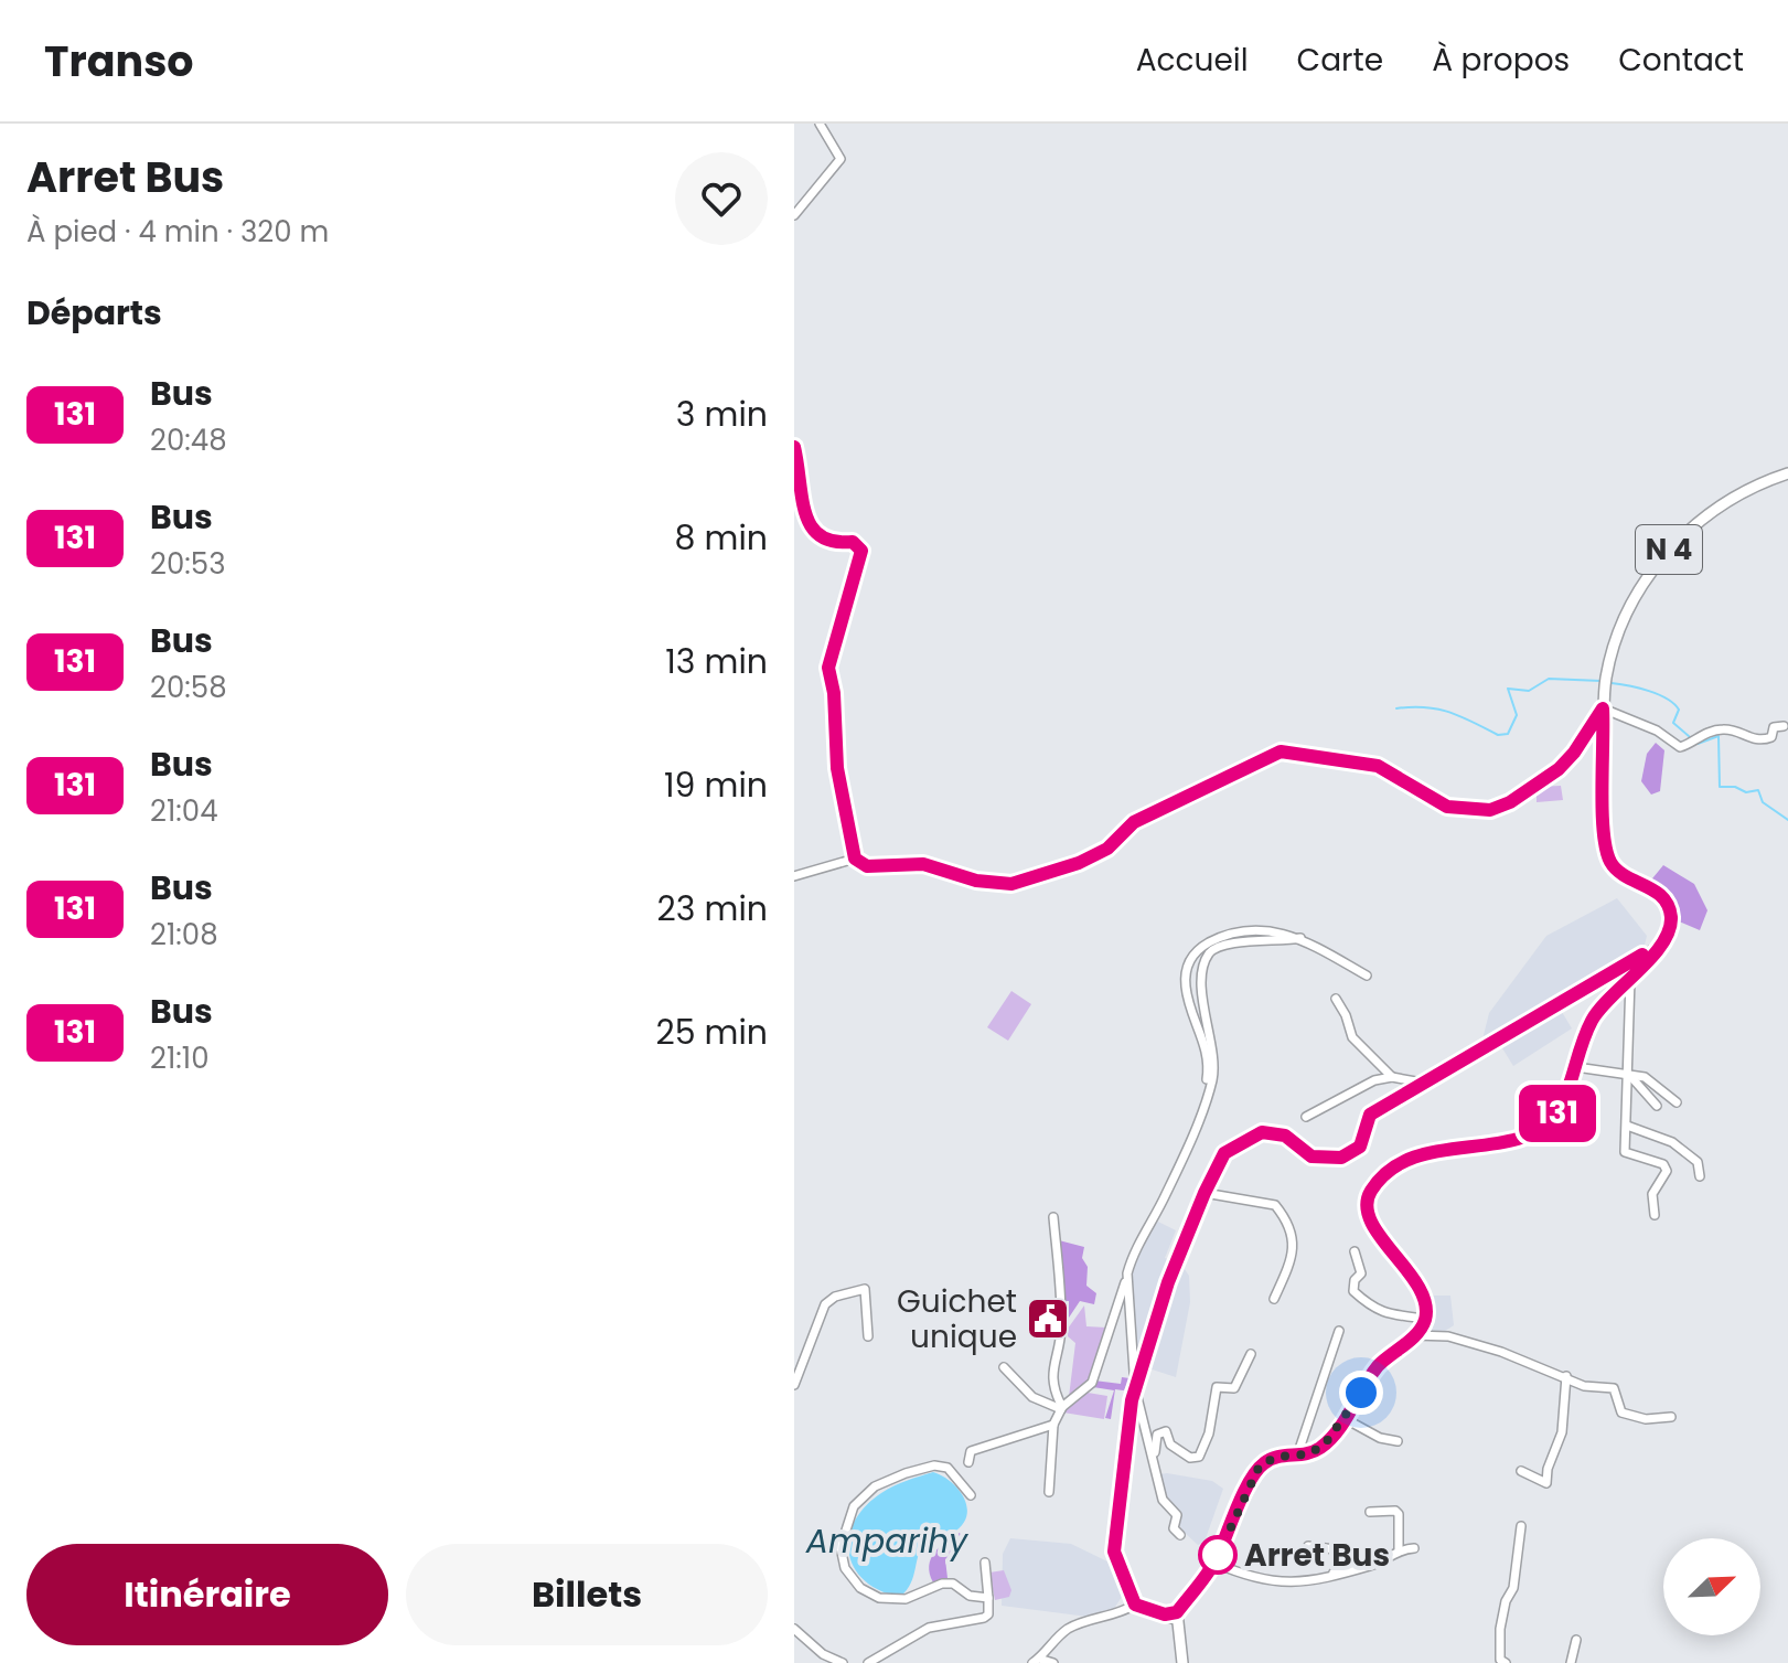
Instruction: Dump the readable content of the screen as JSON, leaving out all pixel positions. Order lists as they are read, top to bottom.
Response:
{
  "streets": {
    "main road": ["N 4"]
  },
  "water": ["Amparihy"],
  "places": {
    "public building": ["Guichet unique"],
    "other": ["Arret Bus"]
  },
  "lines": ["bus line 131"],
  "north": "top right",
  "page": {
    "header": "Transo",
    "nav": [
      "Accueil",
      "Carte",
      "À propos",
      "Contact"
    ],
    "heading": [
      ["Arret Bus", "À pied · 4 min · 320 m"],
      "Départs"
    ],
    "on_map": "131",
    "list": [
      {
        "mark": "131",
        "name": "Bus",
        "note": "20:48",
        "value": "3 min"
      },
      {
        "mark": "131",
        "name": "Bus",
        "note": "20:53",
        "value": "8 min"
      },
      {
        "mark": "131",
        "name": "Bus",
        "note": "20:58",
        "value": "13 min"
      },
      {
        "mark": "131",
        "name": "Bus",
        "note": "21:04",
        "value": "19 min"
      },
      {
        "mark": "131",
        "name": "Bus",
        "note": "21:08",
        "value": "23 min"
      },
      {
        "mark": "131",
        "name": "Bus",
        "note": "21:10",
        "value": "25 min"
      }
    ],
    "buttons": ["Itinéraire", "Billets"]
  }
}
